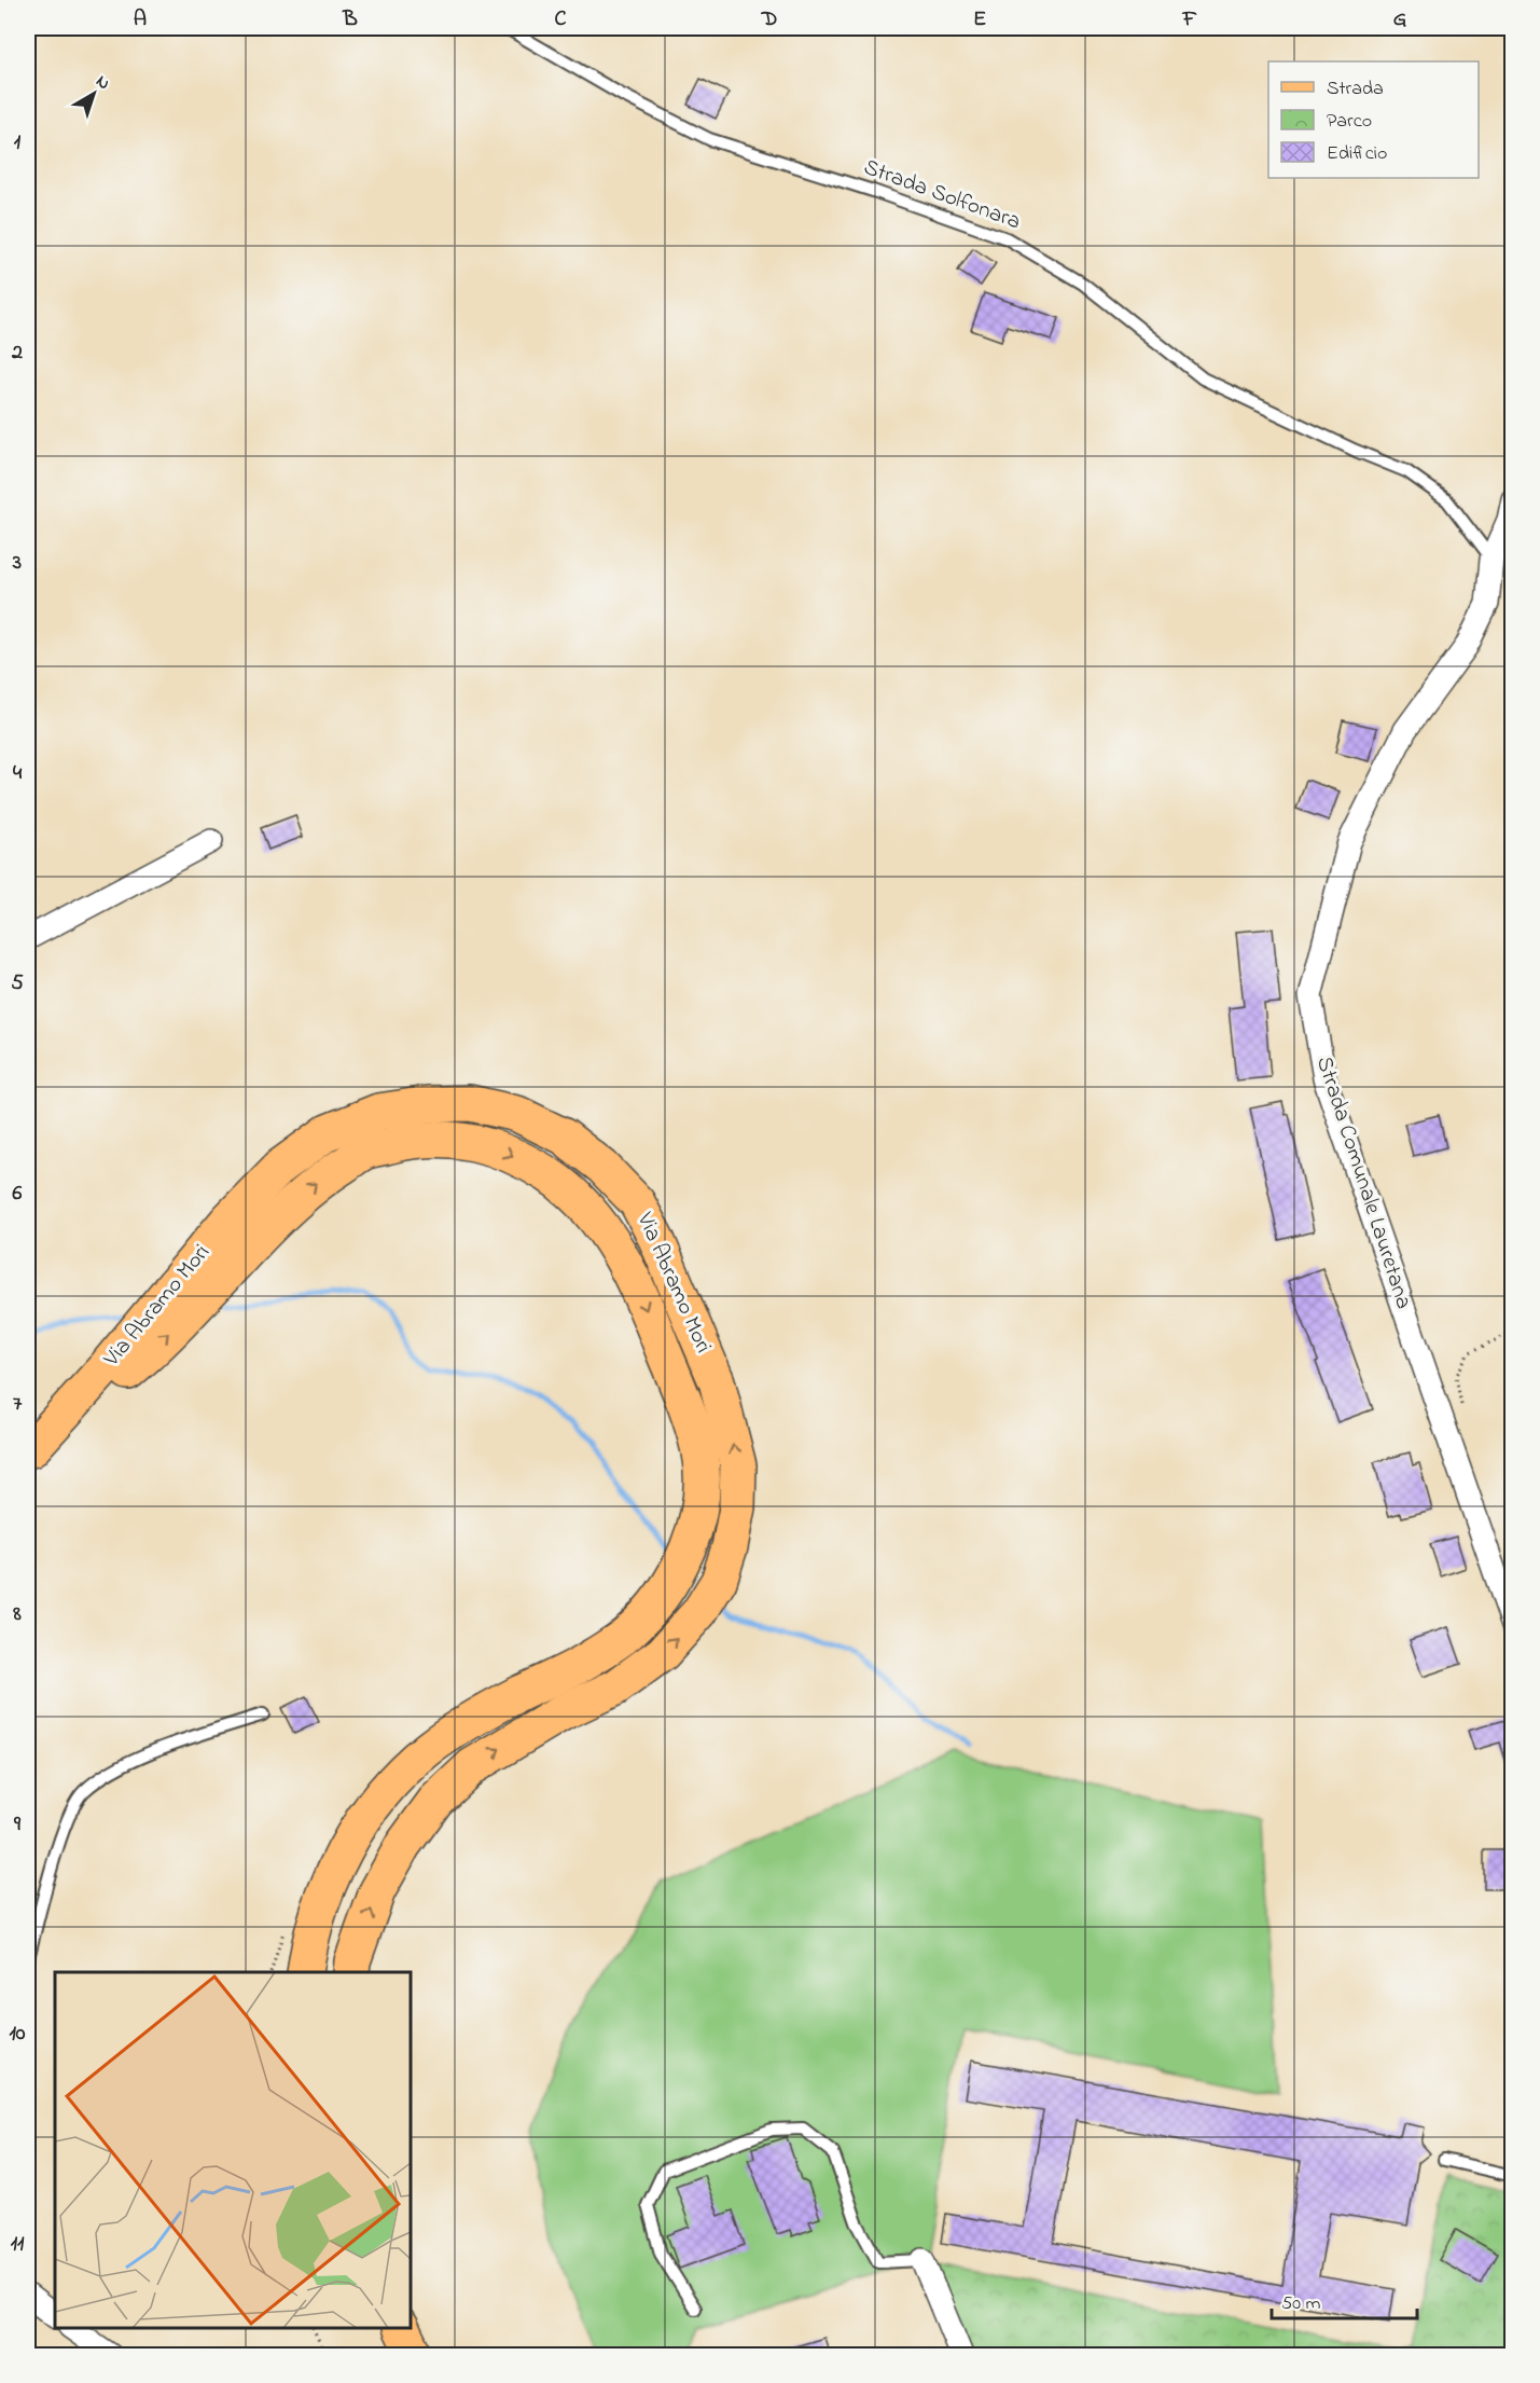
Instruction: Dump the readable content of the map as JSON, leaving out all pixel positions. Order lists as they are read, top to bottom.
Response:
{
  "streets": {
    "main road": ["Via Abramo Mori"],
    "street": ["Strada Comunale Lauretana"],
    "lane": ["Strada Solfonara"]
  },
  "crossings": [
    ["Strada Solfonara", "Strada Comunale Lauretana"]
  ],
  "legend": ["Strada", "Parco", "Edificio"],
  "scale_bar": "50 m",
  "north": "top right",
  "grid": {
    "columns": [
      "A",
      "B",
      "C",
      "D",
      "E",
      "F",
      "G"
    ],
    "rows": [
      "1",
      "2",
      "3",
      "4",
      "5",
      "6",
      "7",
      "8",
      "9",
      "10",
      "11"
    ]
  }
}
